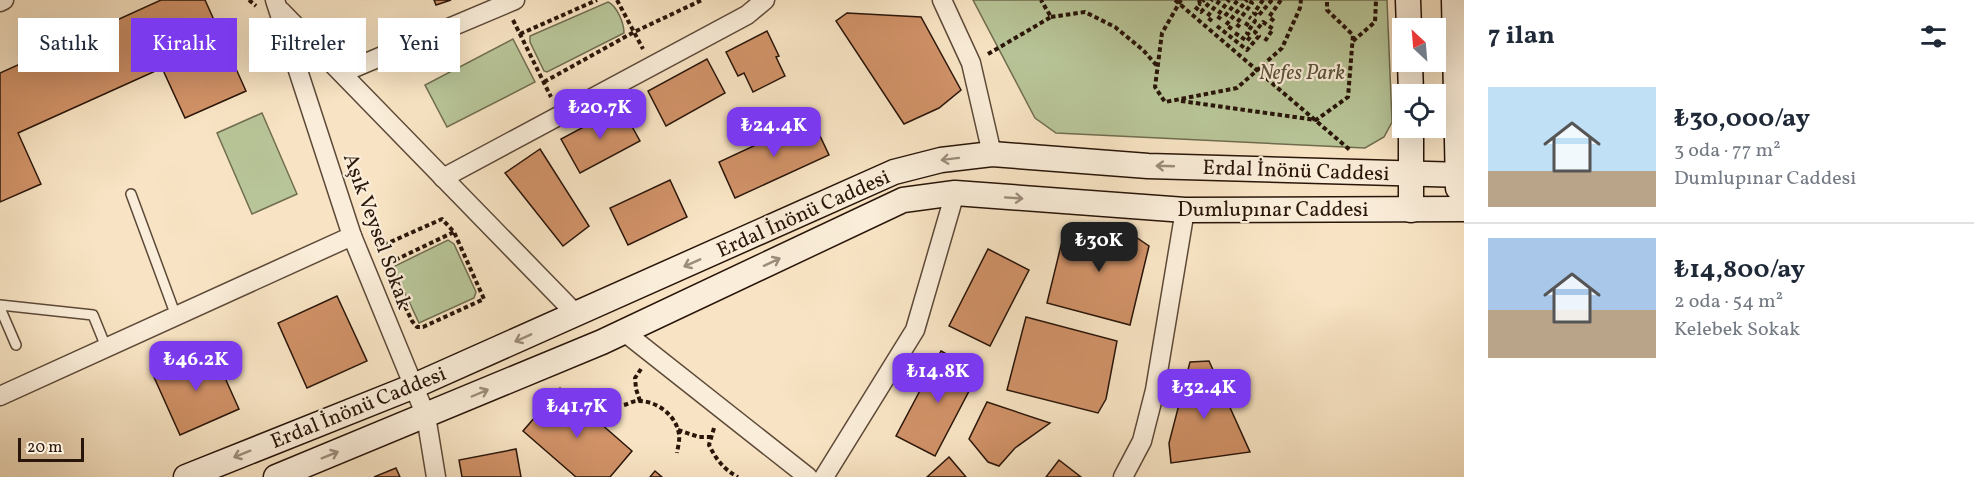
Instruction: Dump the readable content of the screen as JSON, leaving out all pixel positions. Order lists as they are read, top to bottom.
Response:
{
  "streets": {
    "main road": ["Erdal İnönü Caddesi", "Dumlupınar Caddesi"],
    "street": ["Aşık Veysel Sokak"]
  },
  "crossings": [
    ["Erdal İnönü Caddesi", "Dumlupınar Caddesi"],
    ["Erdal İnönü Caddesi", "Aşık Veysel Sokak"]
  ],
  "one_way": ["Dumlupınar Caddesi"],
  "parks": ["Nefes Park"],
  "scale_bar": "20 m",
  "north": "top left",
  "page": {
    "heading": "7 ilan",
    "chip": [
      "Satılık",
      "Kiralık",
      "Filtreler",
      "Yeni"
    ],
    "list": [
      {
        "name": "₺30,000/ay",
        "note": "3 oda · 77 m² · Dumlupınar Caddesi"
      },
      {
        "name": "₺14,800/ay",
        "note": "2 oda · 54 m² · Kelebek Sokak"
      }
    ],
    "price": [
      "₺20.7K",
      "₺24.4K",
      "₺30K",
      "₺46.2K",
      "₺14.8K",
      "₺32.4K",
      "₺41.7K"
    ],
    "scale": "20 m"
  }
}
